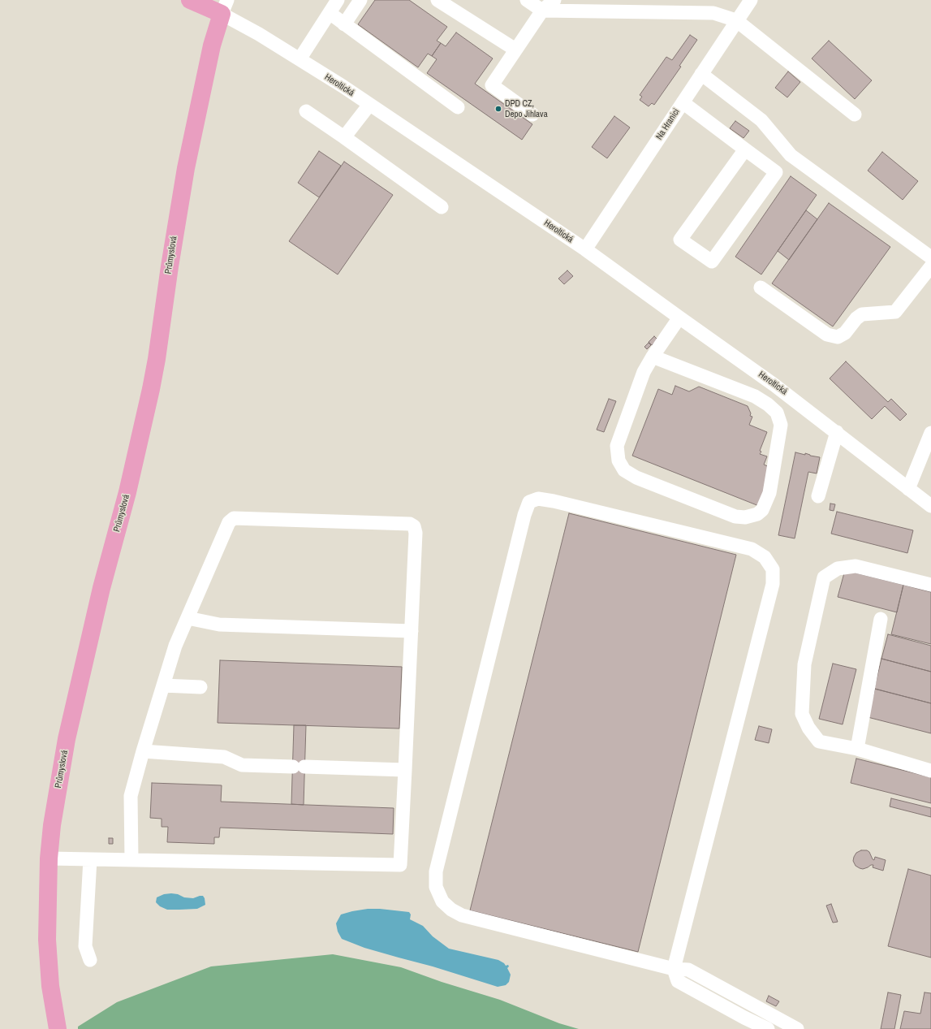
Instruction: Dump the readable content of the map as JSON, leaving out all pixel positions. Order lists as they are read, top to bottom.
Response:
{
  "streets": {
    "main road": ["Heroltická", "Průmyslová"],
    "street": ["Na Hranici"]
  },
  "crossings": [
    ["Heroltická", "Na Hranici"],
    ["Heroltická", "Průmyslová"]
  ],
  "places": ["DPD CZ, Depo Jihlava"]
}
